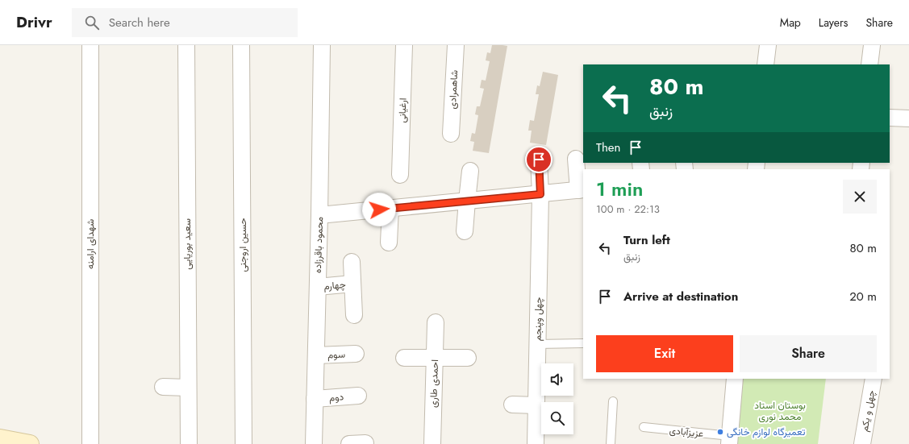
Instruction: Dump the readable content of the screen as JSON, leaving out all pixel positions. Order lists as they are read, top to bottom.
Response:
{
  "streets": {
    "street": [
      "شاهمرادی",
      "ارغیانی",
      "شهدای ارامنه",
      "سعید بوریایی",
      "حسین اروجنی",
      "محمود باقرزاده",
      "چهارم",
      "چهل وپنجم",
      "سوم",
      "احمدی طاری",
      "دوم",
      "چهل و یکم"
    ],
    "lane": ["عزیزآبادی"]
  },
  "crossings": [
    ["محمود باقرزاده", "چهارم"],
    ["محمود باقرزاده", "سوم"],
    ["محمود باقرزاده", "دوم"]
  ],
  "parks": ["بوستان استاد محمد نوری"],
  "places": ["تعمیرگاه لوازم خانگی"],
  "page": {
    "header": "Drivr",
    "search": "Search here",
    "nav": ["Map", "Layers", "Share"],
    "turn": ["80 m", "زنبق"],
    "then": "Then",
    "heading": ["1 min", "100 m · 22:13"],
    "list": [
      {
        "name": "Turn left",
        "note": "زنبق",
        "value": "80 m"
      },
      {
        "name": "Arrive at destination",
        "value": "20 m"
      }
    ],
    "buttons": ["Exit", "Share"]
  }
}
